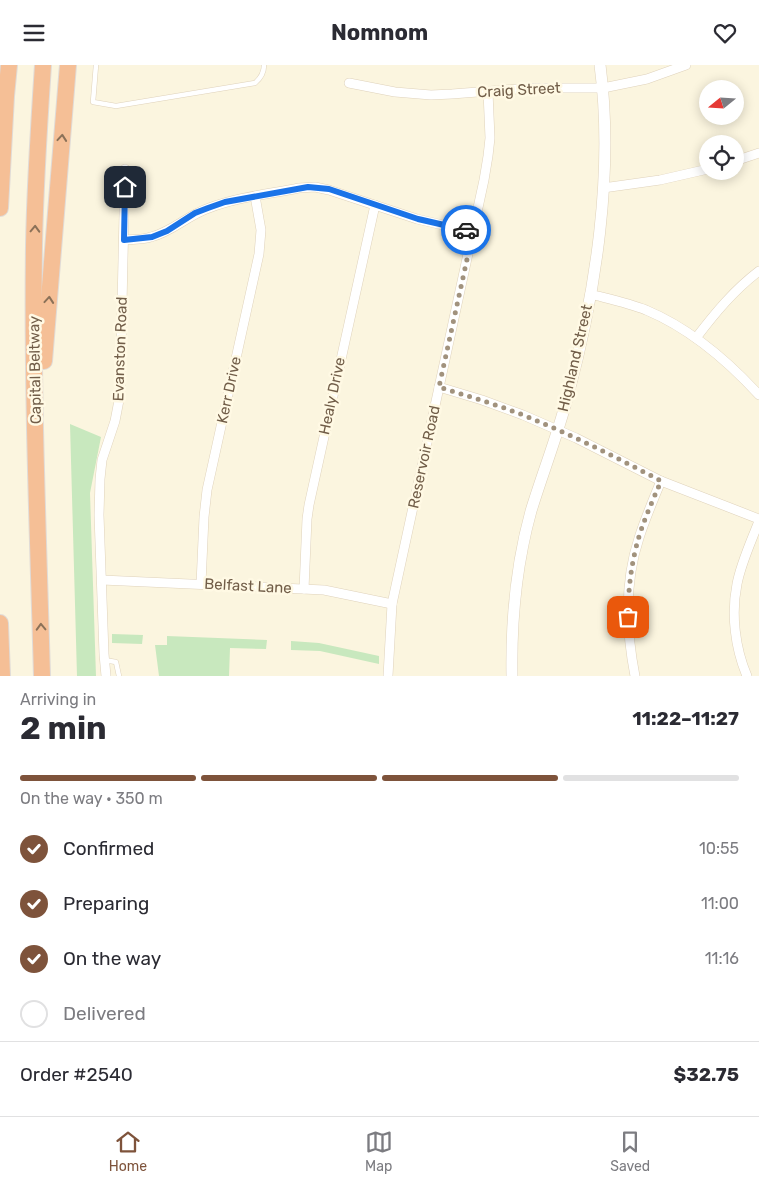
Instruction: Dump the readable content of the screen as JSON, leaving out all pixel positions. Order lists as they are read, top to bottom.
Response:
{
  "streets": {
    "highway": ["Capital Beltway"],
    "street": [
      "Craig Street",
      "Evanston Road",
      "Highland Street",
      "Kerr Drive",
      "Healy Drive",
      "Reservoir Road",
      "Belfast Lane"
    ]
  },
  "crossings": [
    ["Craig Street", "Highland Street"],
    ["Craig Street", "Reservoir Road"],
    ["Evanston Road", "Belfast Lane"],
    ["Kerr Drive", "Belfast Lane"],
    ["Healy Drive", "Belfast Lane"],
    ["Reservoir Road", "Belfast Lane"]
  ],
  "north": "left",
  "page": {
    "header": "Nomnom",
    "heading": ["2 min", "Arriving in", "11:22–11:27"],
    "panel": ["Order #2540", "$32.75"],
    "bar": "On the way · 350 m",
    "list": [
      ["Confirmed", "10:55"],
      ["Preparing", "11:00"],
      ["On the way", "11:16"],
      "Delivered"
    ],
    "tabs": ["Home", "Map", "Saved"]
  }
}
